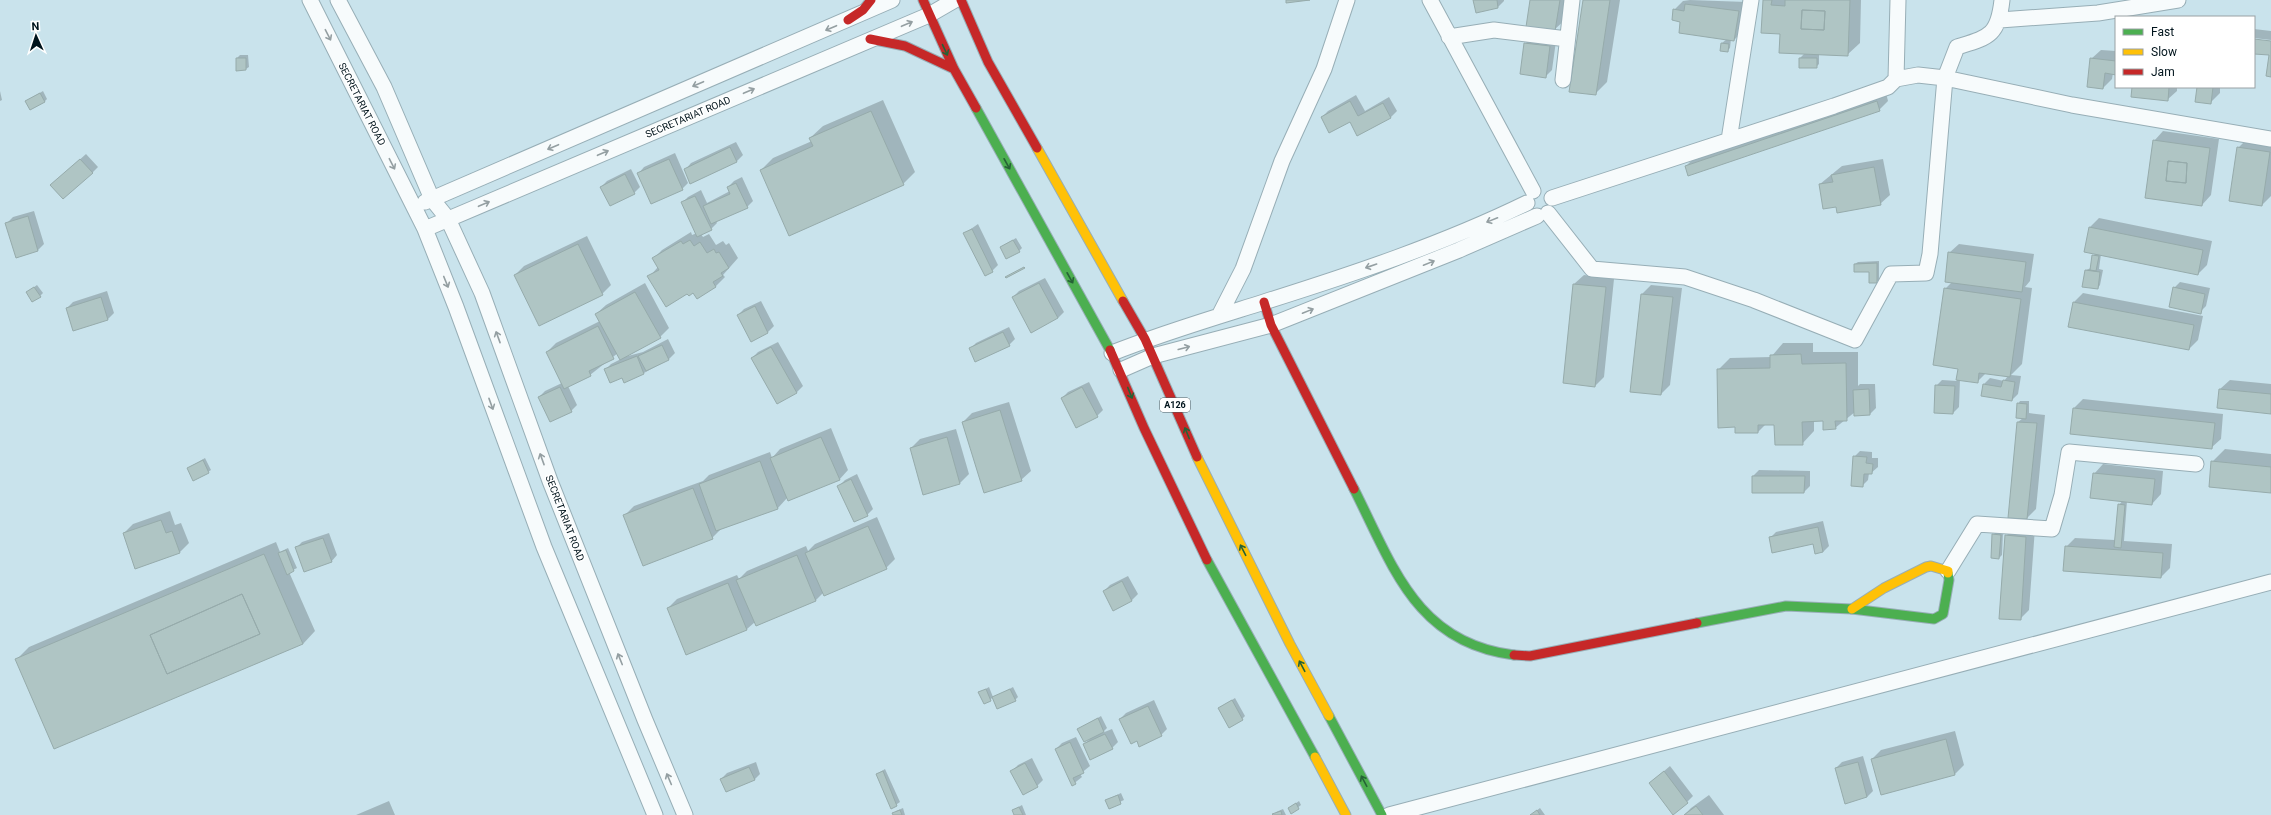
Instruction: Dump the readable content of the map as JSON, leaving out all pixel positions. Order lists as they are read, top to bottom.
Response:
{
  "streets": {
    "main road": ["A126"],
    "street": ["SECRETARIAT ROAD"]
  },
  "legend": ["Fast", "Slow", "Jam"],
  "north": "top"
}
